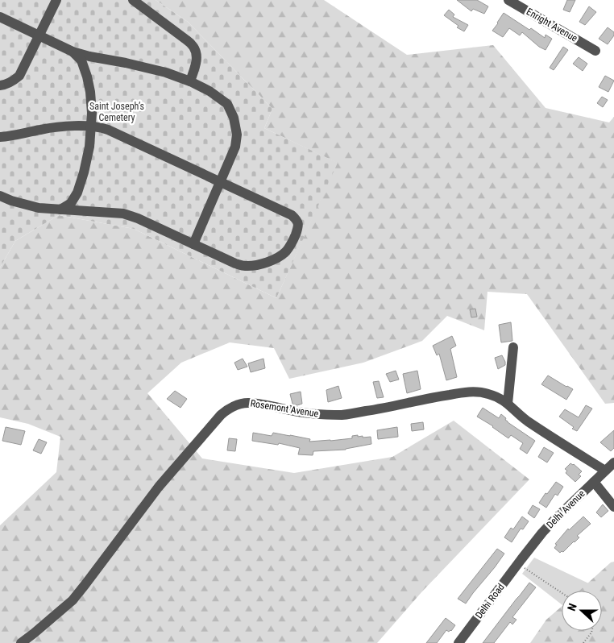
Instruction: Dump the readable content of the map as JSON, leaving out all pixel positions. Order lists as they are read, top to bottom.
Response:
{
  "streets": {
    "street": [
      "Enright Avenue",
      "Rosemont Avenue",
      "Delhi Avenue",
      "Delhi Road"
    ]
  },
  "crossings": [
    ["Rosemont Avenue", "Delhi Avenue"],
    ["Delhi Avenue", "Delhi Road"]
  ],
  "parks": ["Saint Joseph’s Cemetery"],
  "north": "left"
}
